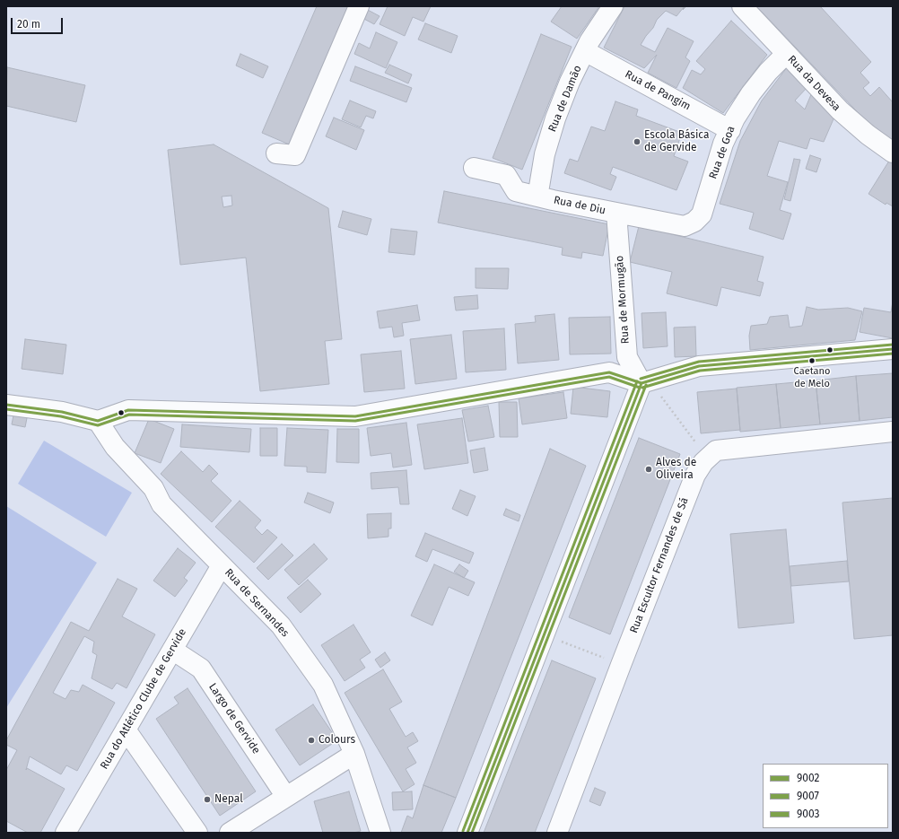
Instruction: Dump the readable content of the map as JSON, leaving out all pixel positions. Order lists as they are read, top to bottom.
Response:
{
  "streets": {
    "street": [
      "Rua da Devesa",
      "Rua de Pangim",
      "Rua de Damão",
      "Rua de Goa",
      "Rua de Diu",
      "Rua de Mormugão",
      "Rua Escultor Fernandes de Sá",
      "Rua de Sernandes",
      "Rua do Atlético Clube de Gervide",
      "Largo de Gervide"
    ]
  },
  "crossings": [
    ["Rua da Devesa", "Rua de Goa"],
    ["Rua de Pangim", "Rua de Damão"],
    ["Rua de Pangim", "Rua de Goa"],
    ["Rua de Damão", "Rua de Diu"],
    ["Rua de Goa", "Rua de Diu"],
    ["Rua de Diu", "Rua de Mormugão"],
    ["Rua de Sernandes", "Rua do Atlético Clube de Gervide"],
    ["Rua do Atlético Clube de Gervide", "Largo de Gervide"]
  ],
  "places": [
    "Escola Básica de Gervide",
    "Caetano de Melo",
    "Alves de Oliveira",
    "Colours",
    "Nepal"
  ],
  "lines": ["transit line 9003", "transit line 9002", "transit line 9007"],
  "legend": ["9002", "9007", "9003"],
  "scale_bar": "20 m"
}
